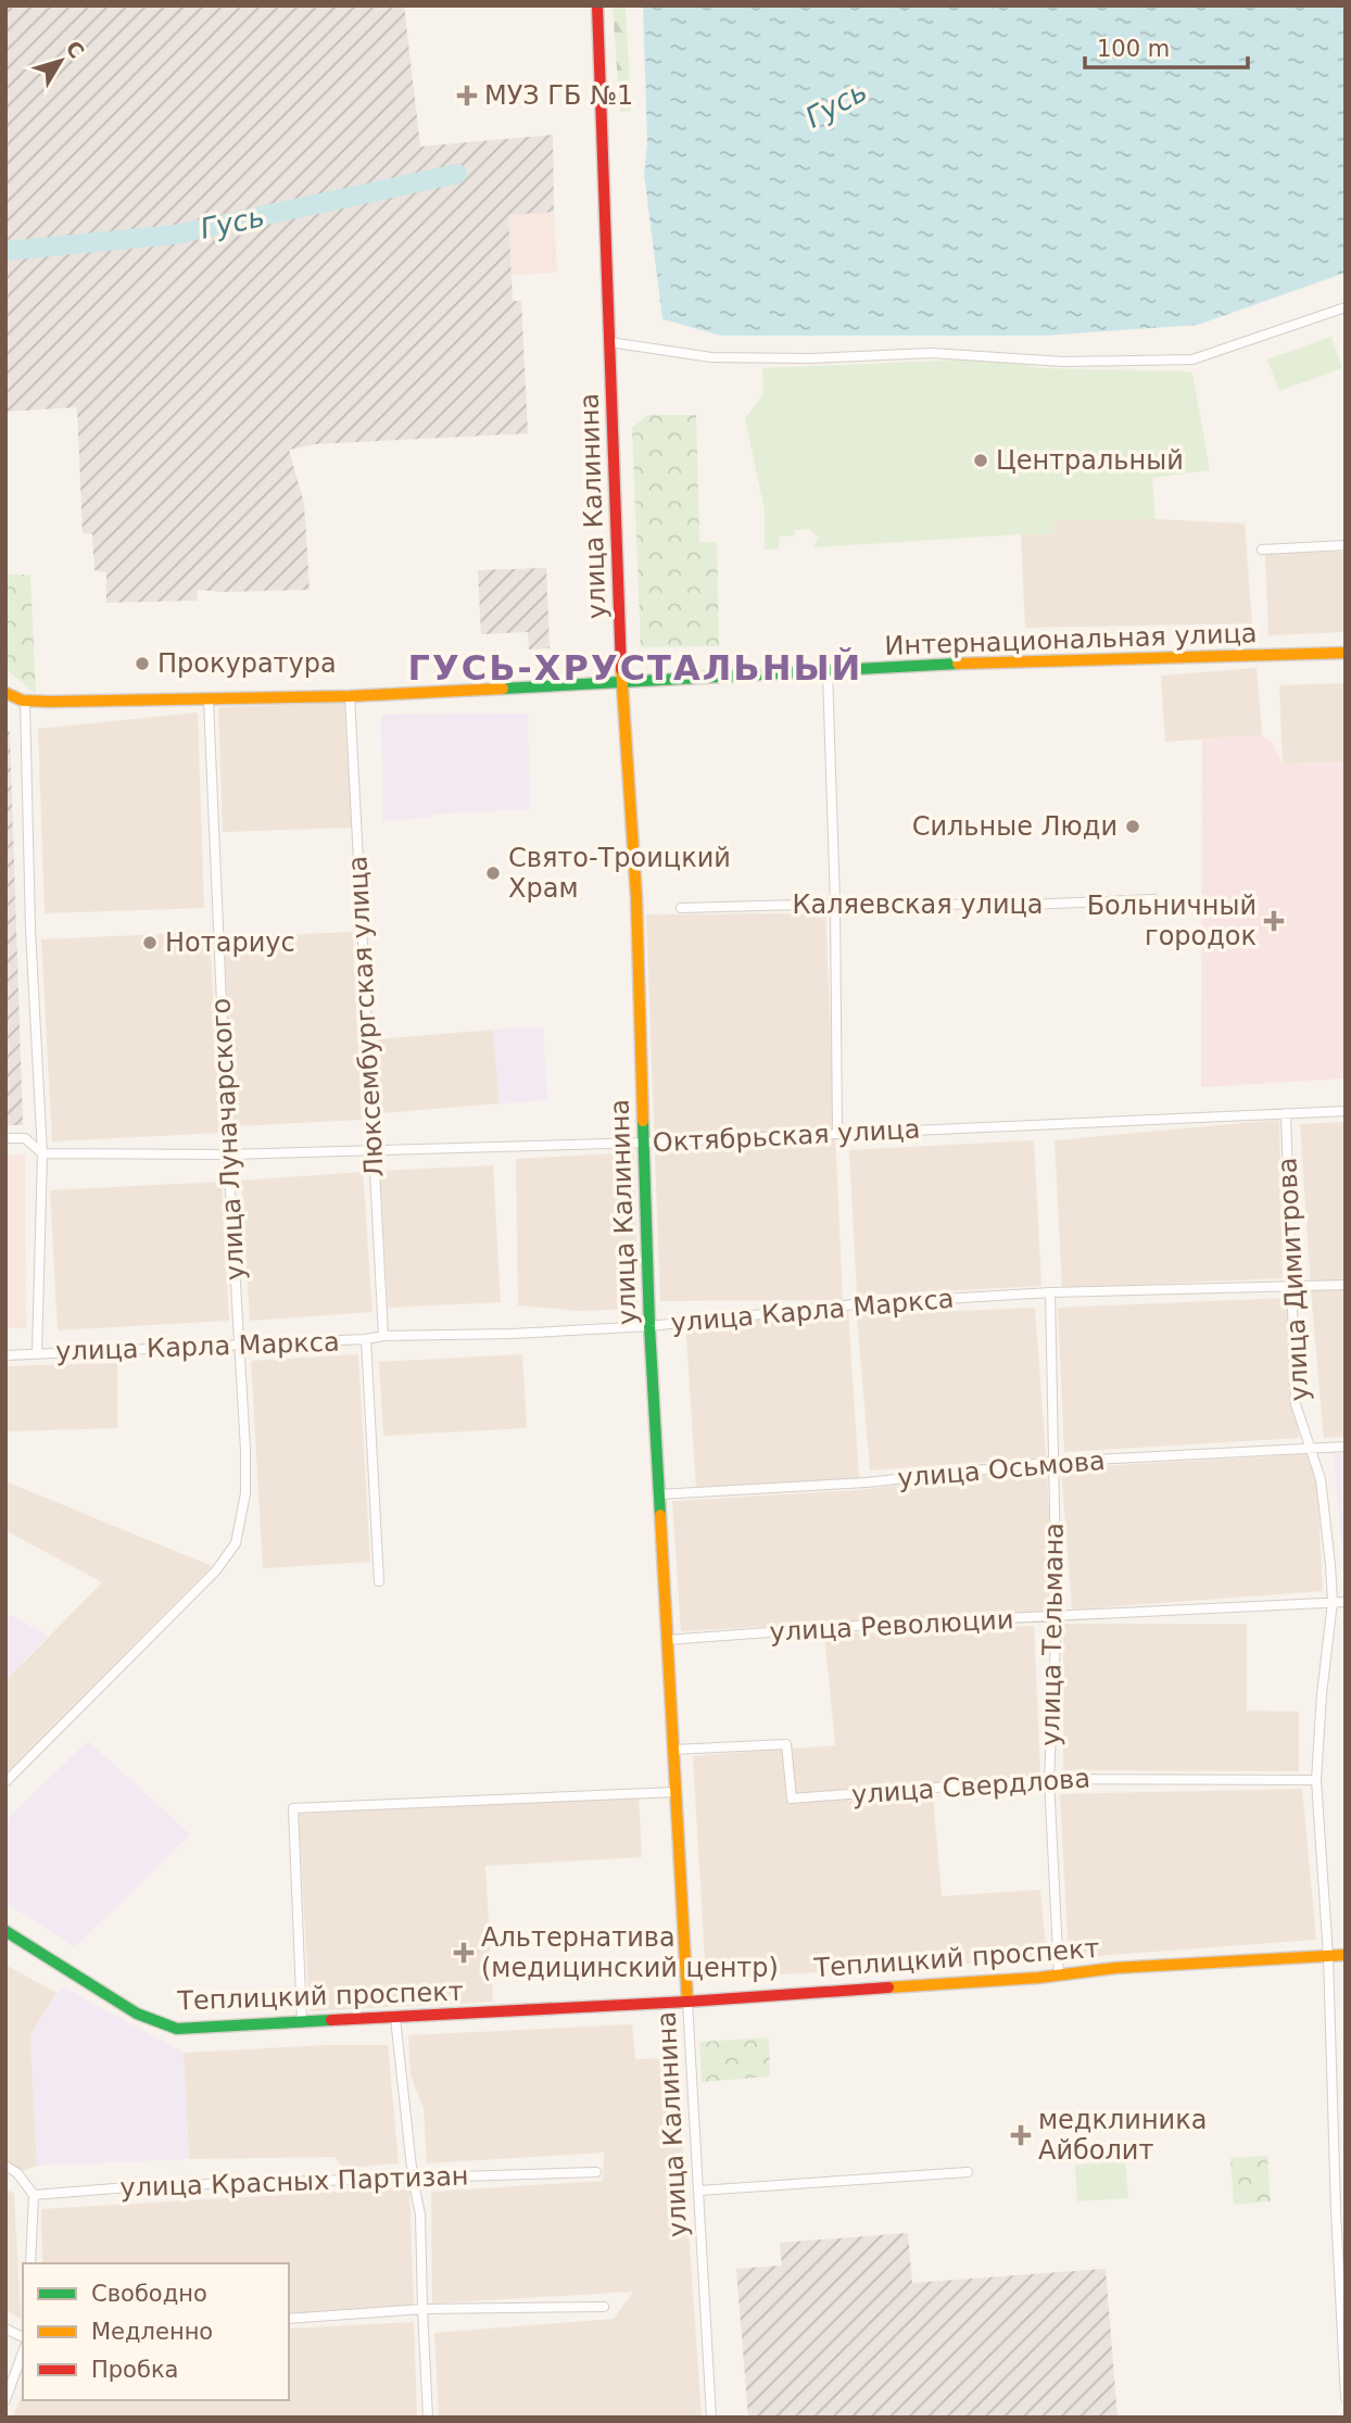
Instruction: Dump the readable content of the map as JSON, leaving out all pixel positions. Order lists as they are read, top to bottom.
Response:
{
  "streets": {
    "main road": ["улица Калинина", "Интернациональная улица", "Теплицкий проспект"],
    "street": [
      "Каляевская улица",
      "Люксембургская улица",
      "Октябрьская улица",
      "улица Луначарского",
      "улица Димитрова",
      "улица Карла Маркса",
      "улица Осьмова",
      "улица Революции",
      "улица Тельмана",
      "улица Свердлова",
      "улица Красных Партизан"
    ]
  },
  "crossings": [
    ["улица Калинина", "Интернациональная улица"],
    ["улица Калинина", "Октябрьская улица"],
    ["улица Калинина", "улица Карла Маркса"],
    ["улица Калинина", "улица Осьмова"],
    ["улица Калинина", "улица Революции"],
    ["улица Калинина", "улица Свердлова"],
    ["улица Калинина", "Теплицкий проспект"],
    ["Интернациональная улица", "Люксембургская улица"],
    ["Интернациональная улица", "улица Луначарского"],
    ["Люксембургская улица", "Октябрьская улица"],
    ["Люксембургская улица", "улица Карла Маркса"],
    ["Октябрьская улица", "улица Луначарского"],
    ["Октябрьская улица", "улица Димитрова"],
    ["улица Луначарского", "улица Карла Маркса"],
    ["улица Димитрова", "улица Карла Маркса"],
    ["улица Димитрова", "улица Осьмова"],
    ["улица Димитрова", "улица Революции"],
    ["улица Димитрова", "улица Свердлова"],
    ["улица Димитрова", "Теплицкий проспект"],
    ["улица Карла Маркса", "улица Тельмана"],
    ["улица Осьмова", "улица Тельмана"],
    ["улица Революции", "улица Тельмана"],
    ["улица Тельмана", "улица Свердлова"],
    ["улица Тельмана", "Теплицкий проспект"]
  ],
  "districts": ["ГУСЬ-ХРУСТАЛЬНЫЙ"],
  "water": ["Гусь"],
  "places": {
    "health": [
      "МУЗ ГБ №1",
      "Больничный городок",
      "Альтернатива (медицинский центр)",
      "медклиника Айболит"
    ],
    "other": [
      "Центральный",
      "Прокуратура",
      "Сильные Люди",
      "Свято-Троицкий Храм",
      "Нотариус"
    ]
  },
  "legend": ["Свободно", "Медленно", "Пробка"],
  "scale_bar": "100 m",
  "north": "top right"
}
